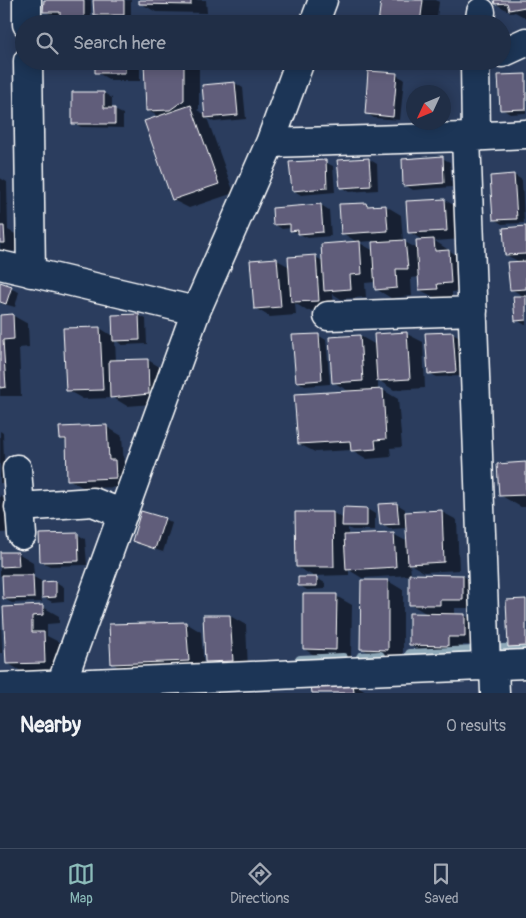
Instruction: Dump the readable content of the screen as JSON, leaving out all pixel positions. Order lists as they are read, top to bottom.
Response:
{
  "north": "bottom left",
  "page": {
    "search": "Search here",
    "heading": ["Nearby", "0 results"],
    "nav": ["Map", "Directions", "Saved"]
  }
}
